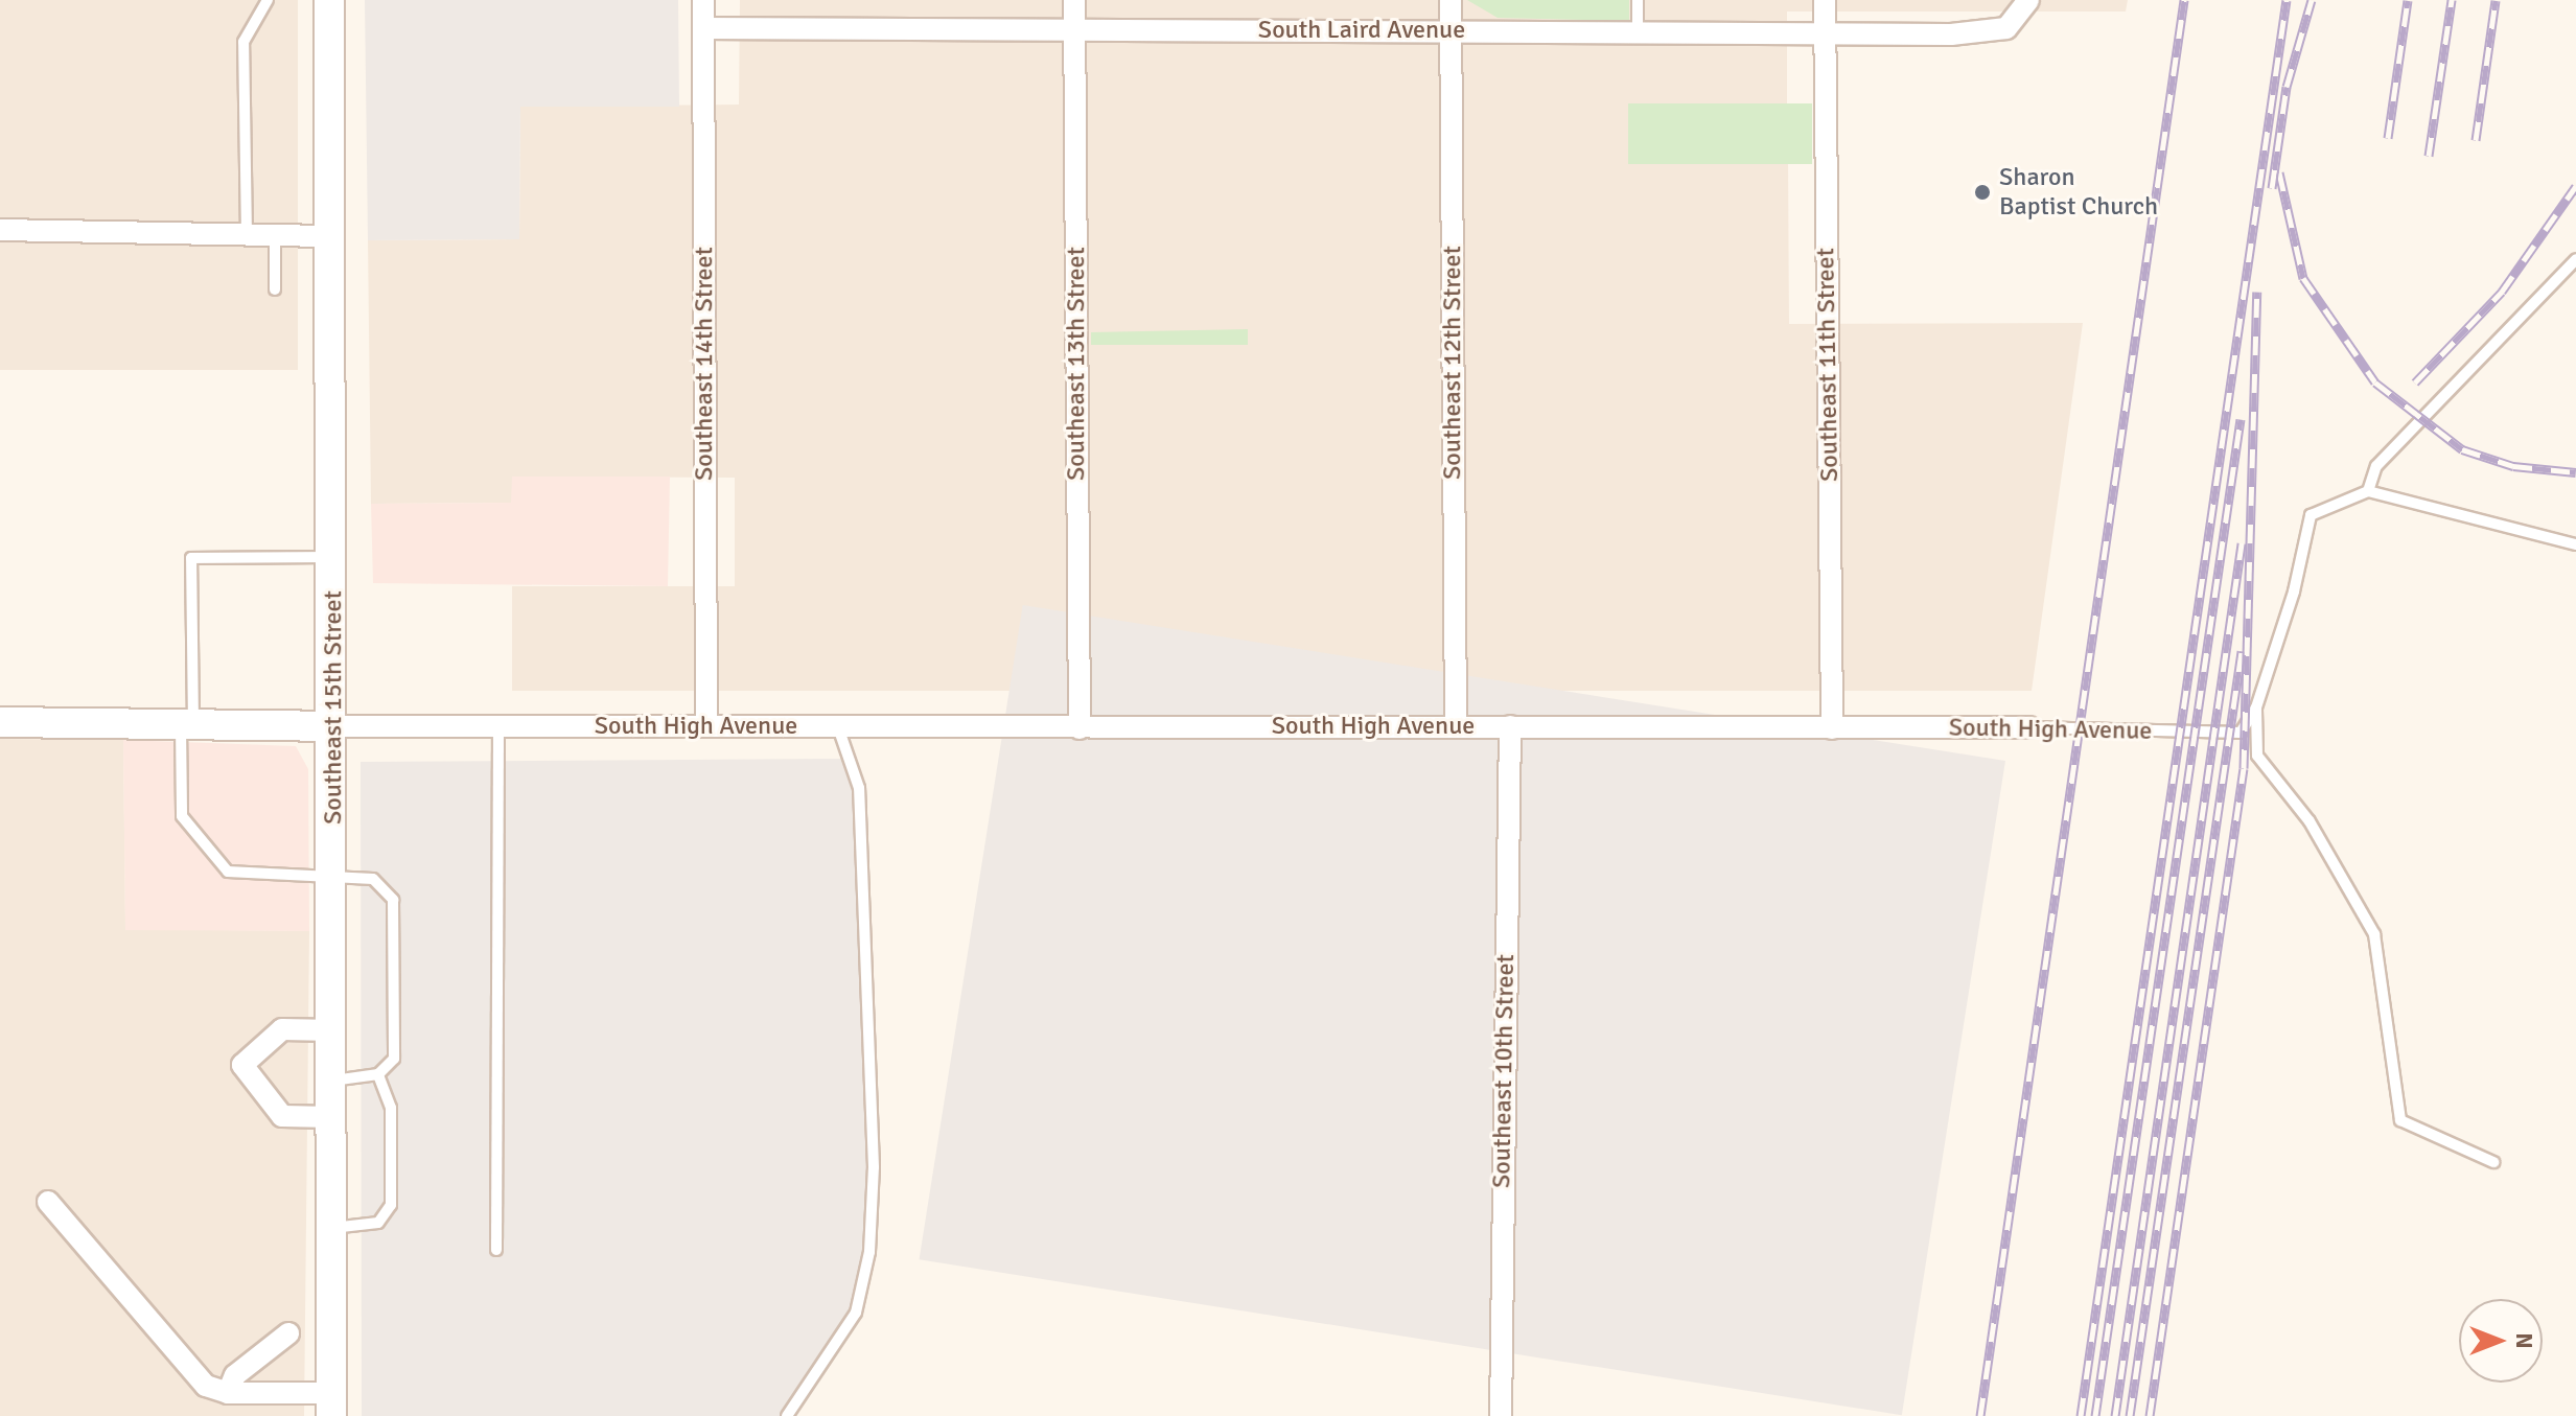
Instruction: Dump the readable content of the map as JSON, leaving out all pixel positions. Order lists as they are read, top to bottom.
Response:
{
  "streets": {
    "main road": ["Southeast 15th Street", "South High Avenue"],
    "street": [
      "South Laird Avenue",
      "Southeast 12th Street",
      "Southeast 14th Street",
      "Southeast 13th Street",
      "Southeast 11th Street",
      "Southeast 10th Street"
    ]
  },
  "crossings": [
    ["South Laird Avenue", "Southeast 12th Street"],
    ["South Laird Avenue", "Southeast 14th Street"],
    ["South Laird Avenue", "Southeast 13th Street"],
    ["South Laird Avenue", "Southeast 11th Street"],
    ["Southeast 12th Street", "South High Avenue"],
    ["Southeast 14th Street", "South High Avenue"],
    ["Southeast 13th Street", "South High Avenue"],
    ["Southeast 11th Street", "South High Avenue"],
    ["Southeast 15th Street", "South High Avenue"],
    ["South High Avenue", "Southeast 10th Street"]
  ],
  "places": ["Sharon Baptist Church"],
  "north": "right"
}
